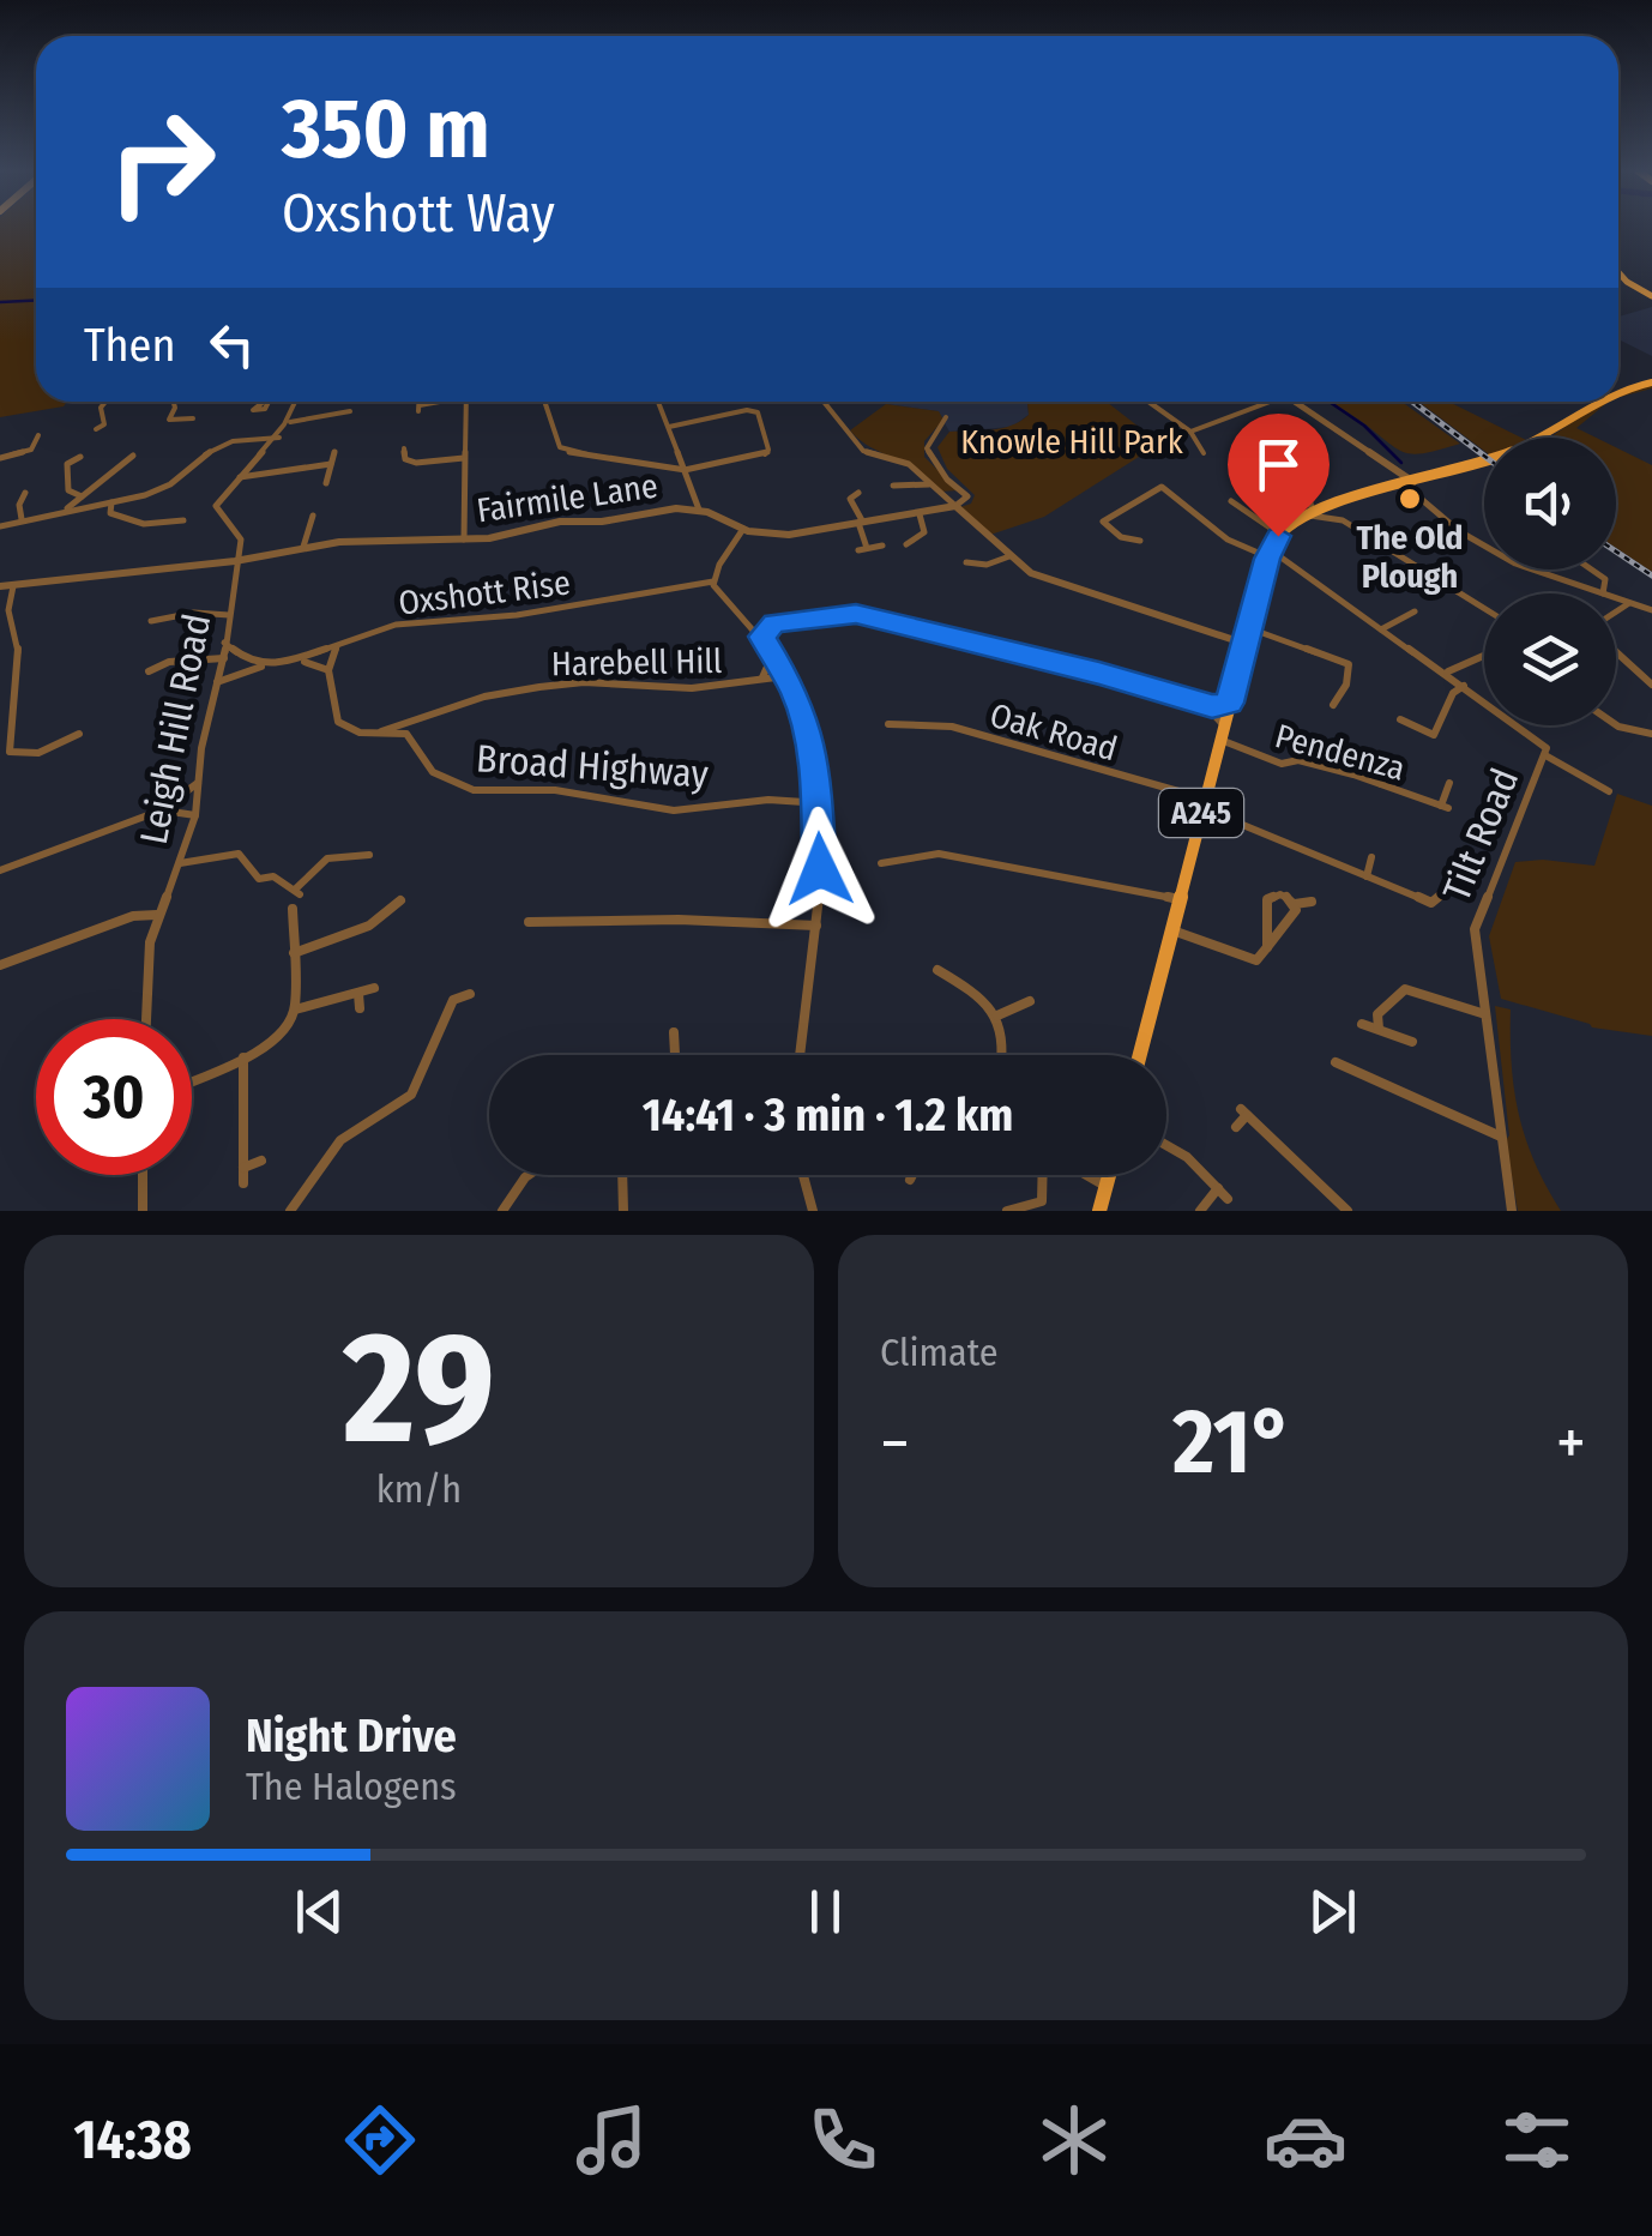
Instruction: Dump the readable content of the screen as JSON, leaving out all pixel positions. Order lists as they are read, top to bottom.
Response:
{
  "streets": {
    "main road": ["A245"],
    "street": [
      "Fairmile Lane",
      "Oxshott Rise",
      "Harebell Hill",
      "Leigh Hill Road",
      "Oak Road",
      "Pendenza",
      "Broad Highway",
      "Tilt Road"
    ]
  },
  "crossings": [
    ["Fairmile Lane", "Leigh Hill Road"],
    ["Oxshott Rise", "Leigh Hill Road"],
    ["Oak Road", "A245"],
    ["Pendenza", "A245"],
    ["A245", "Tilt Road"]
  ],
  "parks": ["Knowle Hill Park"],
  "places": ["The Old Plough"],
  "page": {
    "turn": ["350 m", "Oxshott Way"],
    "then": "Then",
    "limit": "30",
    "trip": "14:41 · 3 min · 1.2 km",
    "tile": [
      ["29", "km/h"],
      "Climate"
    ],
    "heat": ["−", "21°", "+"],
    "song": ["Night Drive", "The Halogens"],
    "tabs": "14:38"
  }
}
